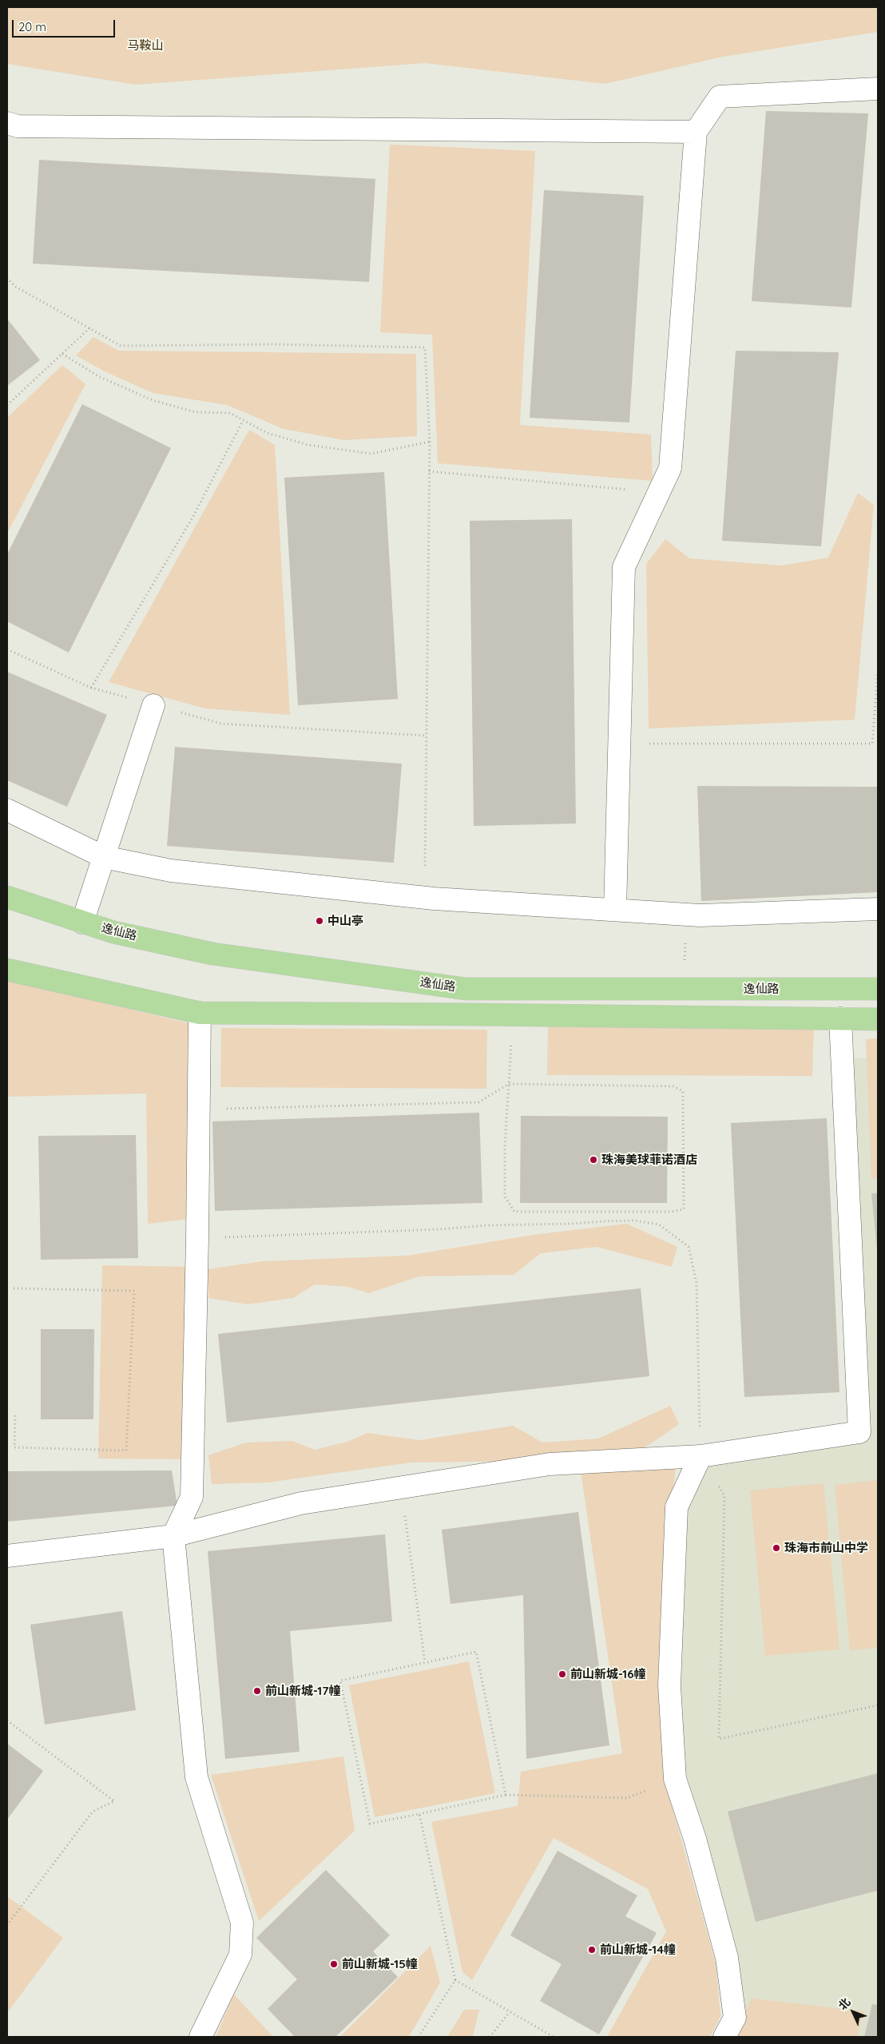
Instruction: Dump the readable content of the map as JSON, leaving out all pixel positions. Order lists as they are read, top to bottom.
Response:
{
  "streets": {
    "main road": ["逸仙路"]
  },
  "parks": ["马鞍山"],
  "places": [
    "中山亭",
    "珠海美球菲诺酒店",
    "珠海市前山中学",
    "前山新城-16幢",
    "前山新城-17幢",
    "前山新城-14幢",
    "前山新城-15幢"
  ],
  "scale_bar": "20 m",
  "north": "top left"
}
